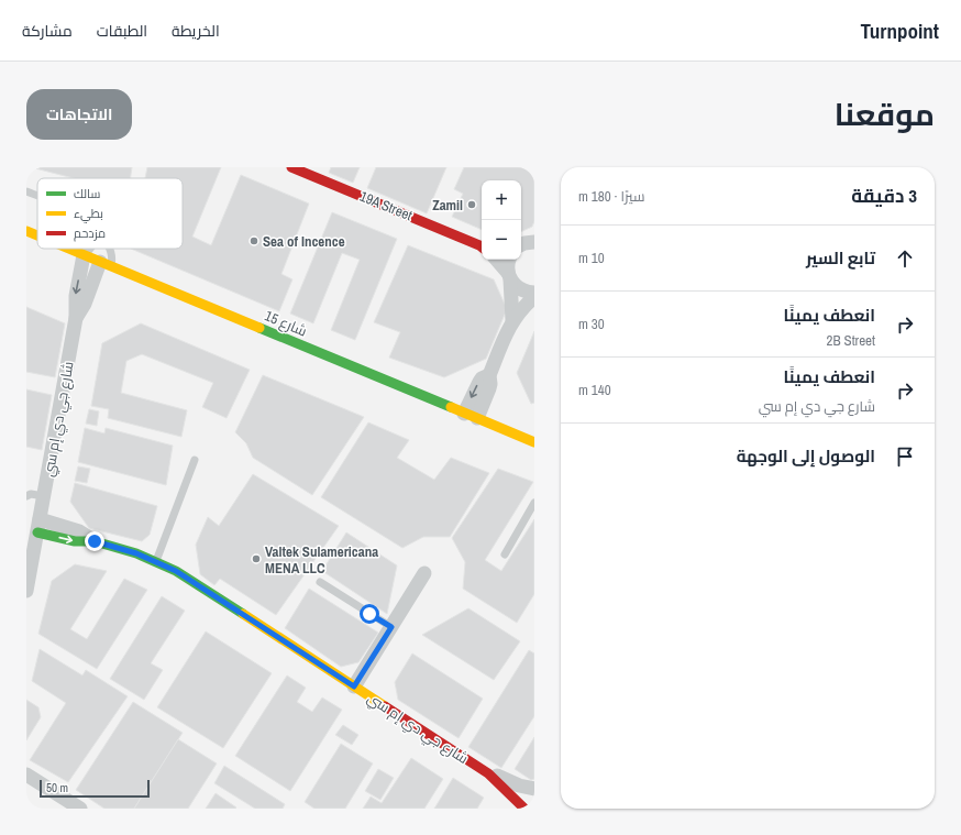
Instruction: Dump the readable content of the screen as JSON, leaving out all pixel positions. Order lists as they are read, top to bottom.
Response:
{
  "streets": {
    "street": ["19A Street", "شارع 15", "شارع جي دي إم سي"]
  },
  "crossings": [
    ["شارع 15", "شارع جي دي إم سي"]
  ],
  "places": ["Zamil", "Sea of Incence", "Valtek Sulamericana MENA LLC"],
  "legend": ["سالك", "بطيء", "مزدحم"],
  "scale_bar": "50 m",
  "page": {
    "header": "Turnpoint",
    "nav": ["الخريطة", "الطبقات", "مشاركة"],
    "title": "موقعنا",
    "buttons": "الاتجاهات",
    "heading": ["3 دقيقة", "سيرًا · 180 m"],
    "map_buttons": ["+", "−"],
    "list": [
      ["تابع السير", "10 m"],
      ["انعطف يمينًا", "2B Street", "30 m"],
      ["انعطف يمينًا", "شارع جي دي إم سي", "140 m"],
      "الوصول إلى الوجهة"
    ],
    "scale": "50 m"
  }
}
